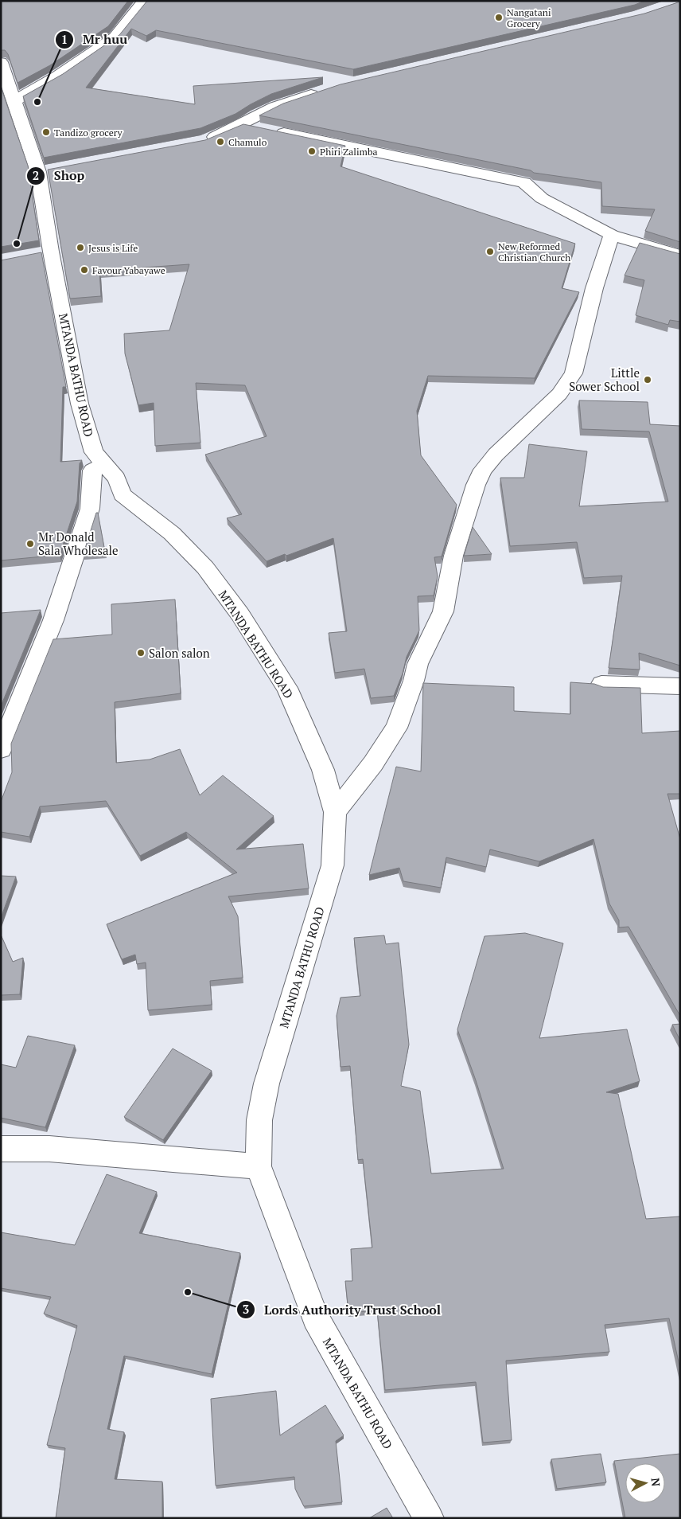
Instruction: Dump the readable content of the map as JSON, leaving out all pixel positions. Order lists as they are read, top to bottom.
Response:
{
  "streets": {
    "street": ["MTANDA BATHU ROAD"]
  },
  "places": [
    "Nangatani Grocery",
    "Mr huu",
    "Tandizo grocery",
    "Chamulo",
    "Phiri Zalimba",
    "Shop",
    "Jesus is Life",
    "New Reformed Christian Church",
    "Favour Yabayawe",
    "Little Sower School",
    "Mr Donald Sala Wholesale",
    "Salon salon",
    "Lords Authority Trust School"
  ],
  "north": "right"
}
